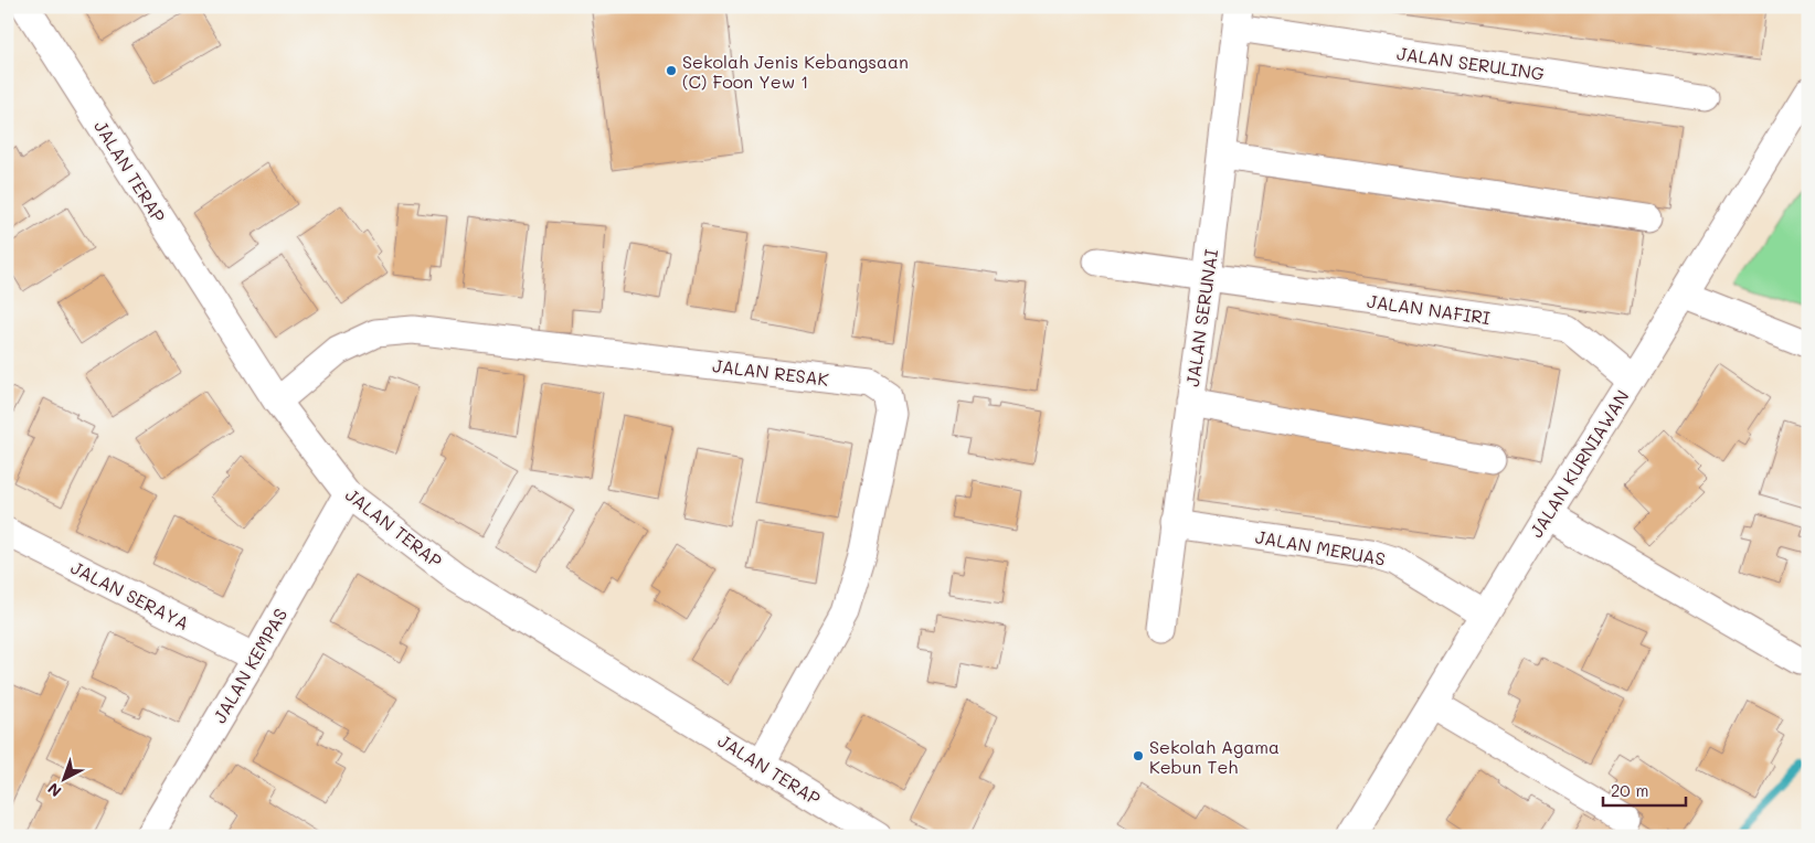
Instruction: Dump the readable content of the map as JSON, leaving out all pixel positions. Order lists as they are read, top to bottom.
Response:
{
  "streets": {
    "street": [
      "JALAN SERULING",
      "JALAN TERAP",
      "JALAN NAFIRI",
      "JALAN SERUNAI",
      "JALAN RESAK",
      "JALAN KURNIAWAN",
      "JALAN MERUAS",
      "JALAN SERAYA",
      "JALAN KEMPAS"
    ]
  },
  "crossings": [
    ["JALAN SERULING", "JALAN SERUNAI"],
    ["JALAN TERAP", "JALAN RESAK"],
    ["JALAN TERAP", "JALAN KEMPAS"],
    ["JALAN NAFIRI", "JALAN SERUNAI"],
    ["JALAN NAFIRI", "JALAN KURNIAWAN"],
    ["JALAN SERUNAI", "JALAN MERUAS"],
    ["JALAN KURNIAWAN", "JALAN MERUAS"],
    ["JALAN SERAYA", "JALAN KEMPAS"]
  ],
  "places": ["Sekolah Jenis Kebangsaan (C) Foon Yew 1", "Sekolah Agama Kebun Teh"],
  "scale_bar": "20 m",
  "north": "bottom left"
}
